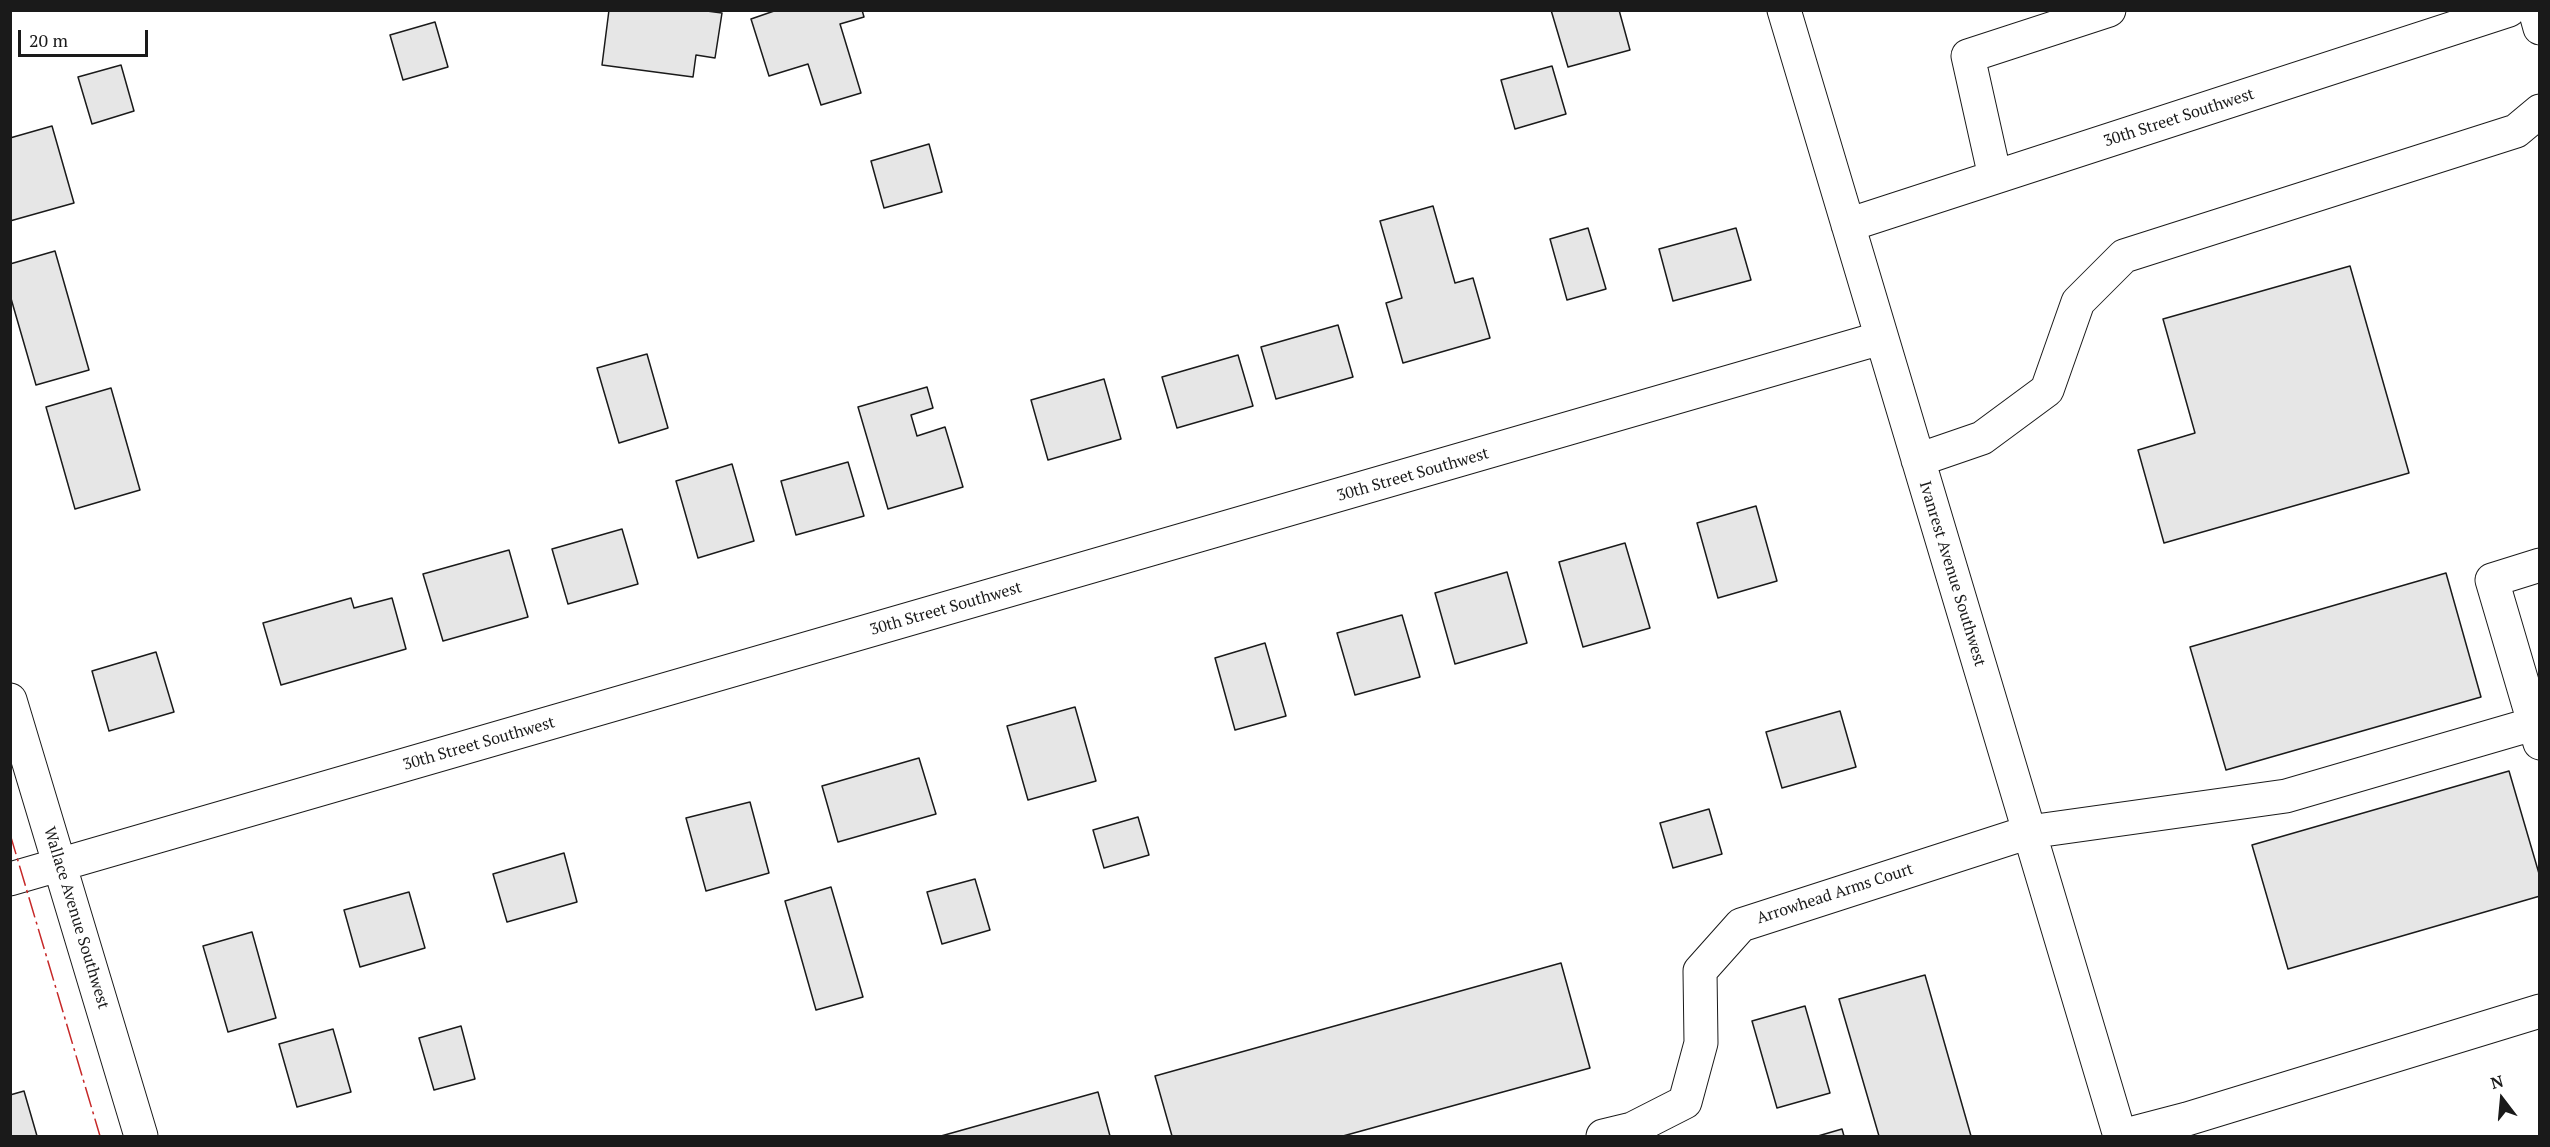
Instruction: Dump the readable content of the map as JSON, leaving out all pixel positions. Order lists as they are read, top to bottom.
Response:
{
  "streets": {
    "street": [
      "30th Street Southwest",
      "Ivanrest Avenue Southwest",
      "Arrowhead Arms Court",
      "Wallace Avenue Southwest"
    ]
  },
  "crossings": [
    ["30th Street Southwest", "Ivanrest Avenue Southwest"],
    ["30th Street Southwest", "Wallace Avenue Southwest"],
    ["Ivanrest Avenue Southwest", "Arrowhead Arms Court"]
  ],
  "scale_bar": "20 m",
  "north": "top"
}
